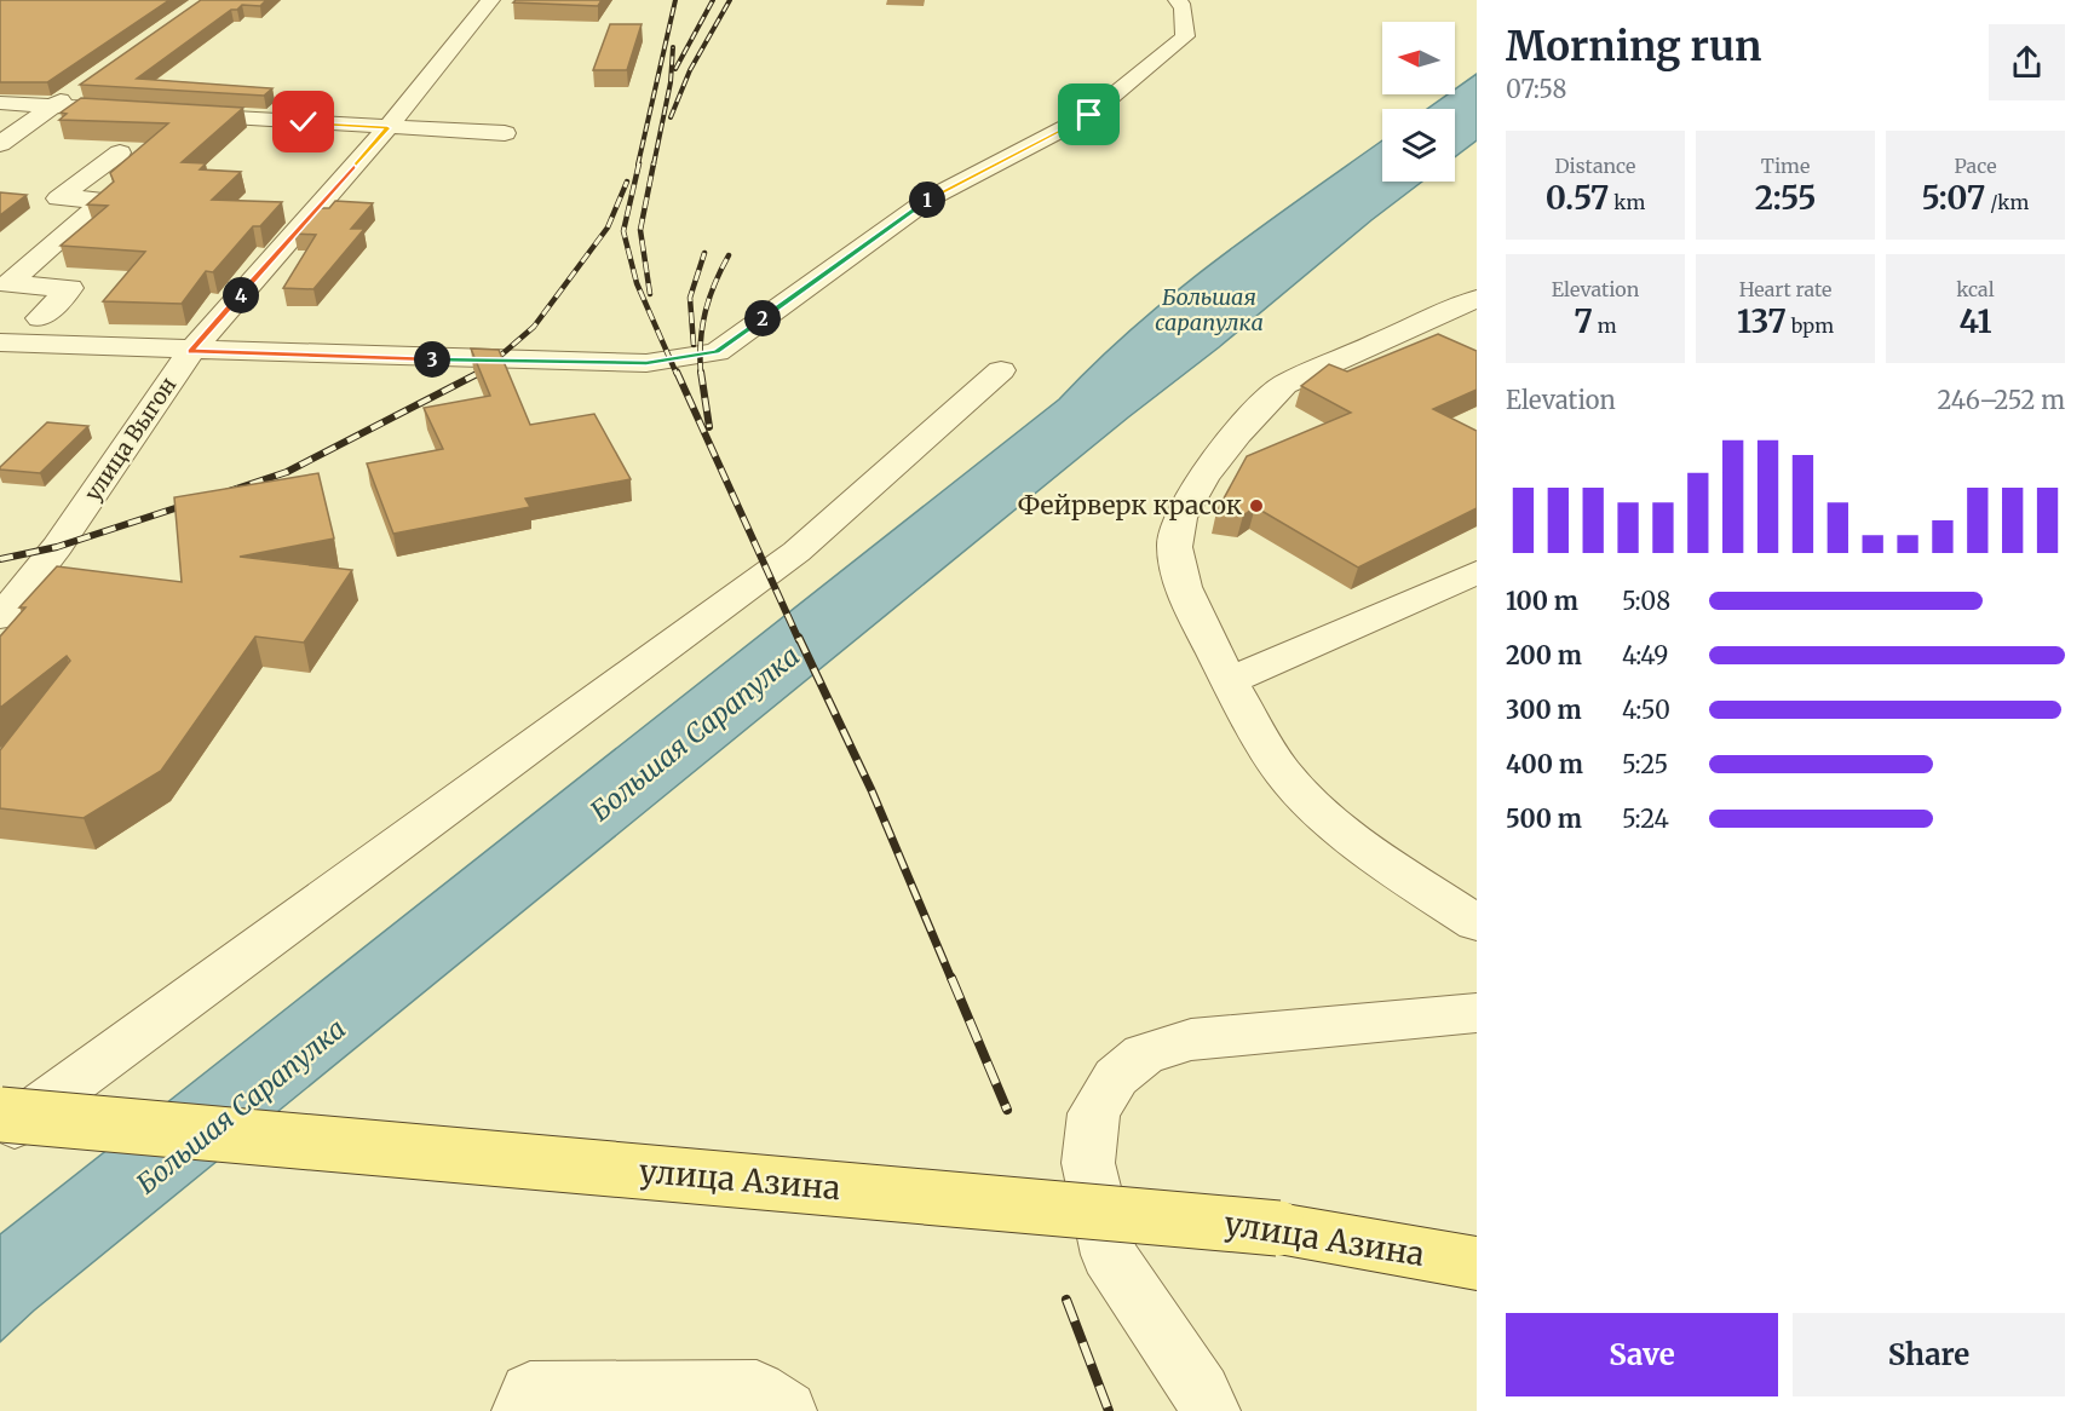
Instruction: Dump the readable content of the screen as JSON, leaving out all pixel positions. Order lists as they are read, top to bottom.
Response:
{
  "streets": {
    "main road": ["улица Азина"],
    "street": ["улица Выгон"]
  },
  "water": ["Большая сарапулка", "Большая Сарапулка"],
  "places": ["Фейрверк красок"],
  "north": "left",
  "page": {
    "heading": ["Morning run", "07:58"],
    "stats": [
      ["Distance", "0.57 km"],
      ["Time", "2:55"],
      ["Pace", "5:07 /km"],
      ["Elevation", "7 m"],
      ["Heart rate", "137 bpm"],
      ["kcal", "41"]
    ],
    "pins": [
      "1",
      "4",
      "2",
      "3"
    ],
    "chart": ["Elevation", "246–252 m"],
    "list": [
      {
        "name": "100 m",
        "note": "5:08"
      },
      {
        "name": "200 m",
        "note": "4:49"
      },
      {
        "name": "300 m",
        "note": "4:50"
      },
      {
        "name": "400 m",
        "note": "5:25"
      },
      {
        "name": "500 m",
        "note": "5:24"
      }
    ],
    "buttons": ["Save", "Share"]
  }
}
